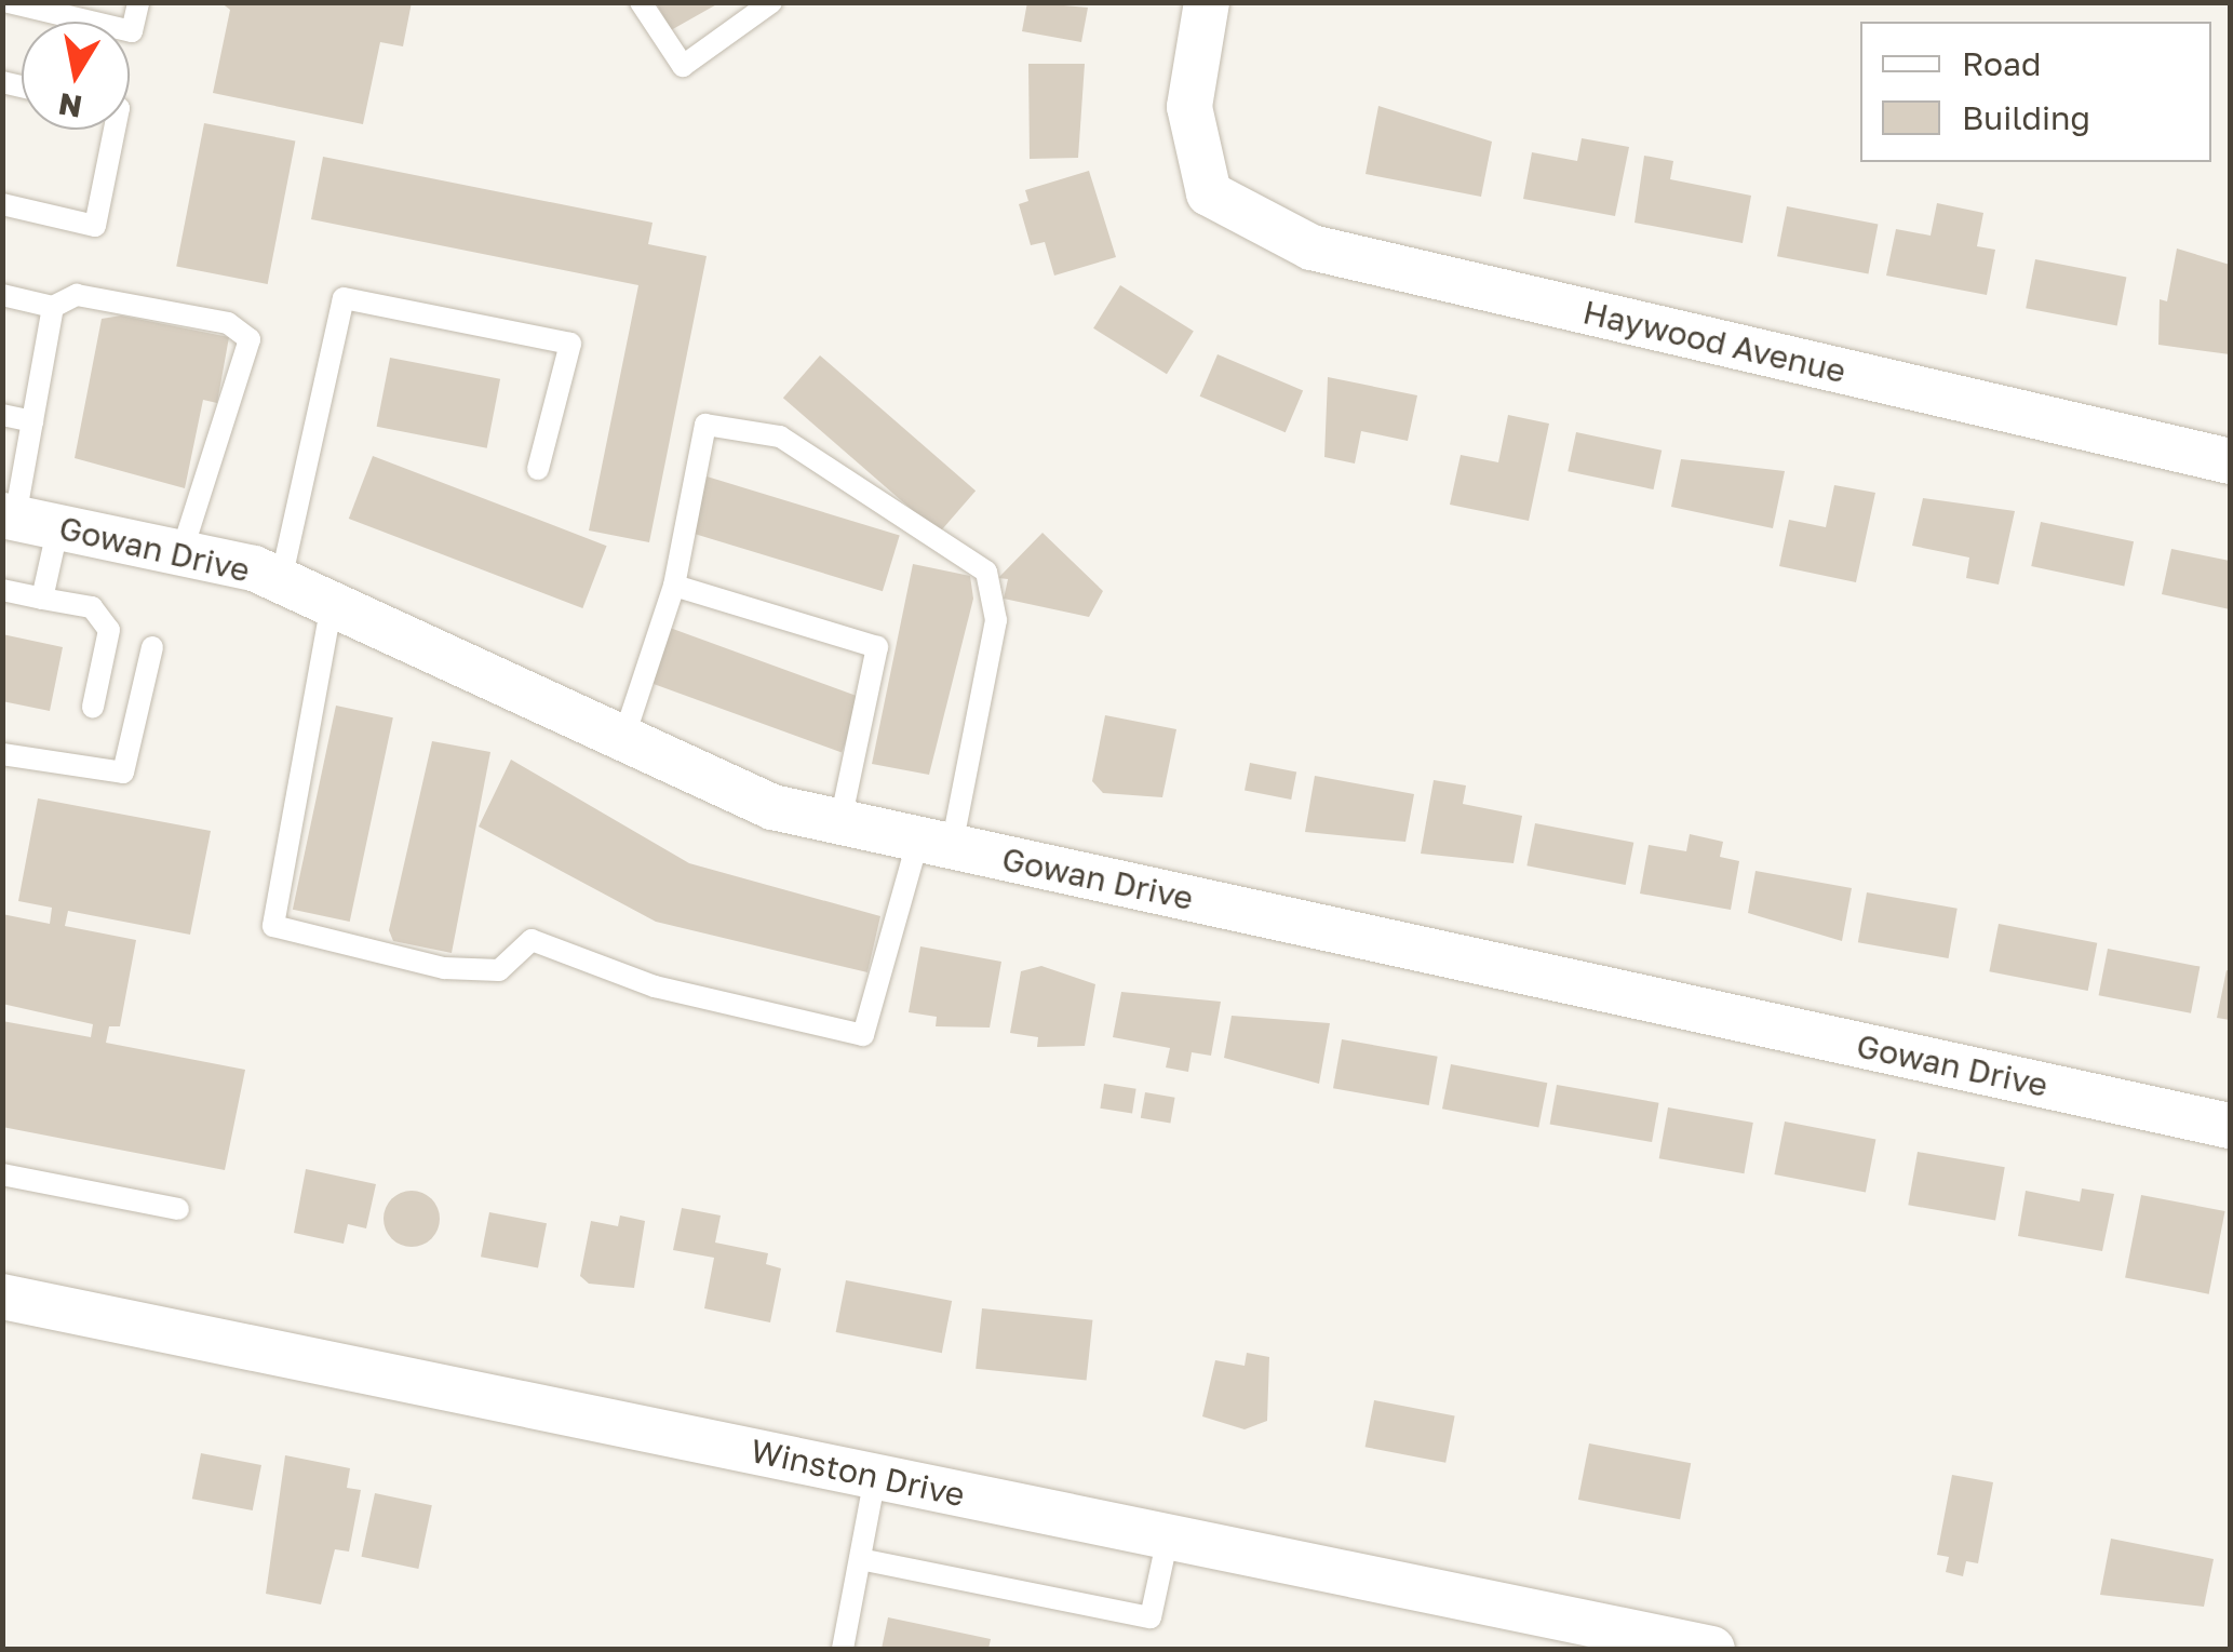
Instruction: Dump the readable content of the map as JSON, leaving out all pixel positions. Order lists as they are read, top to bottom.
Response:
{
  "streets": {
    "street": ["Haywood Avenue", "Gowan Drive", "Winston Drive"]
  },
  "legend": ["Road", "Building"],
  "north": "bottom"
}
